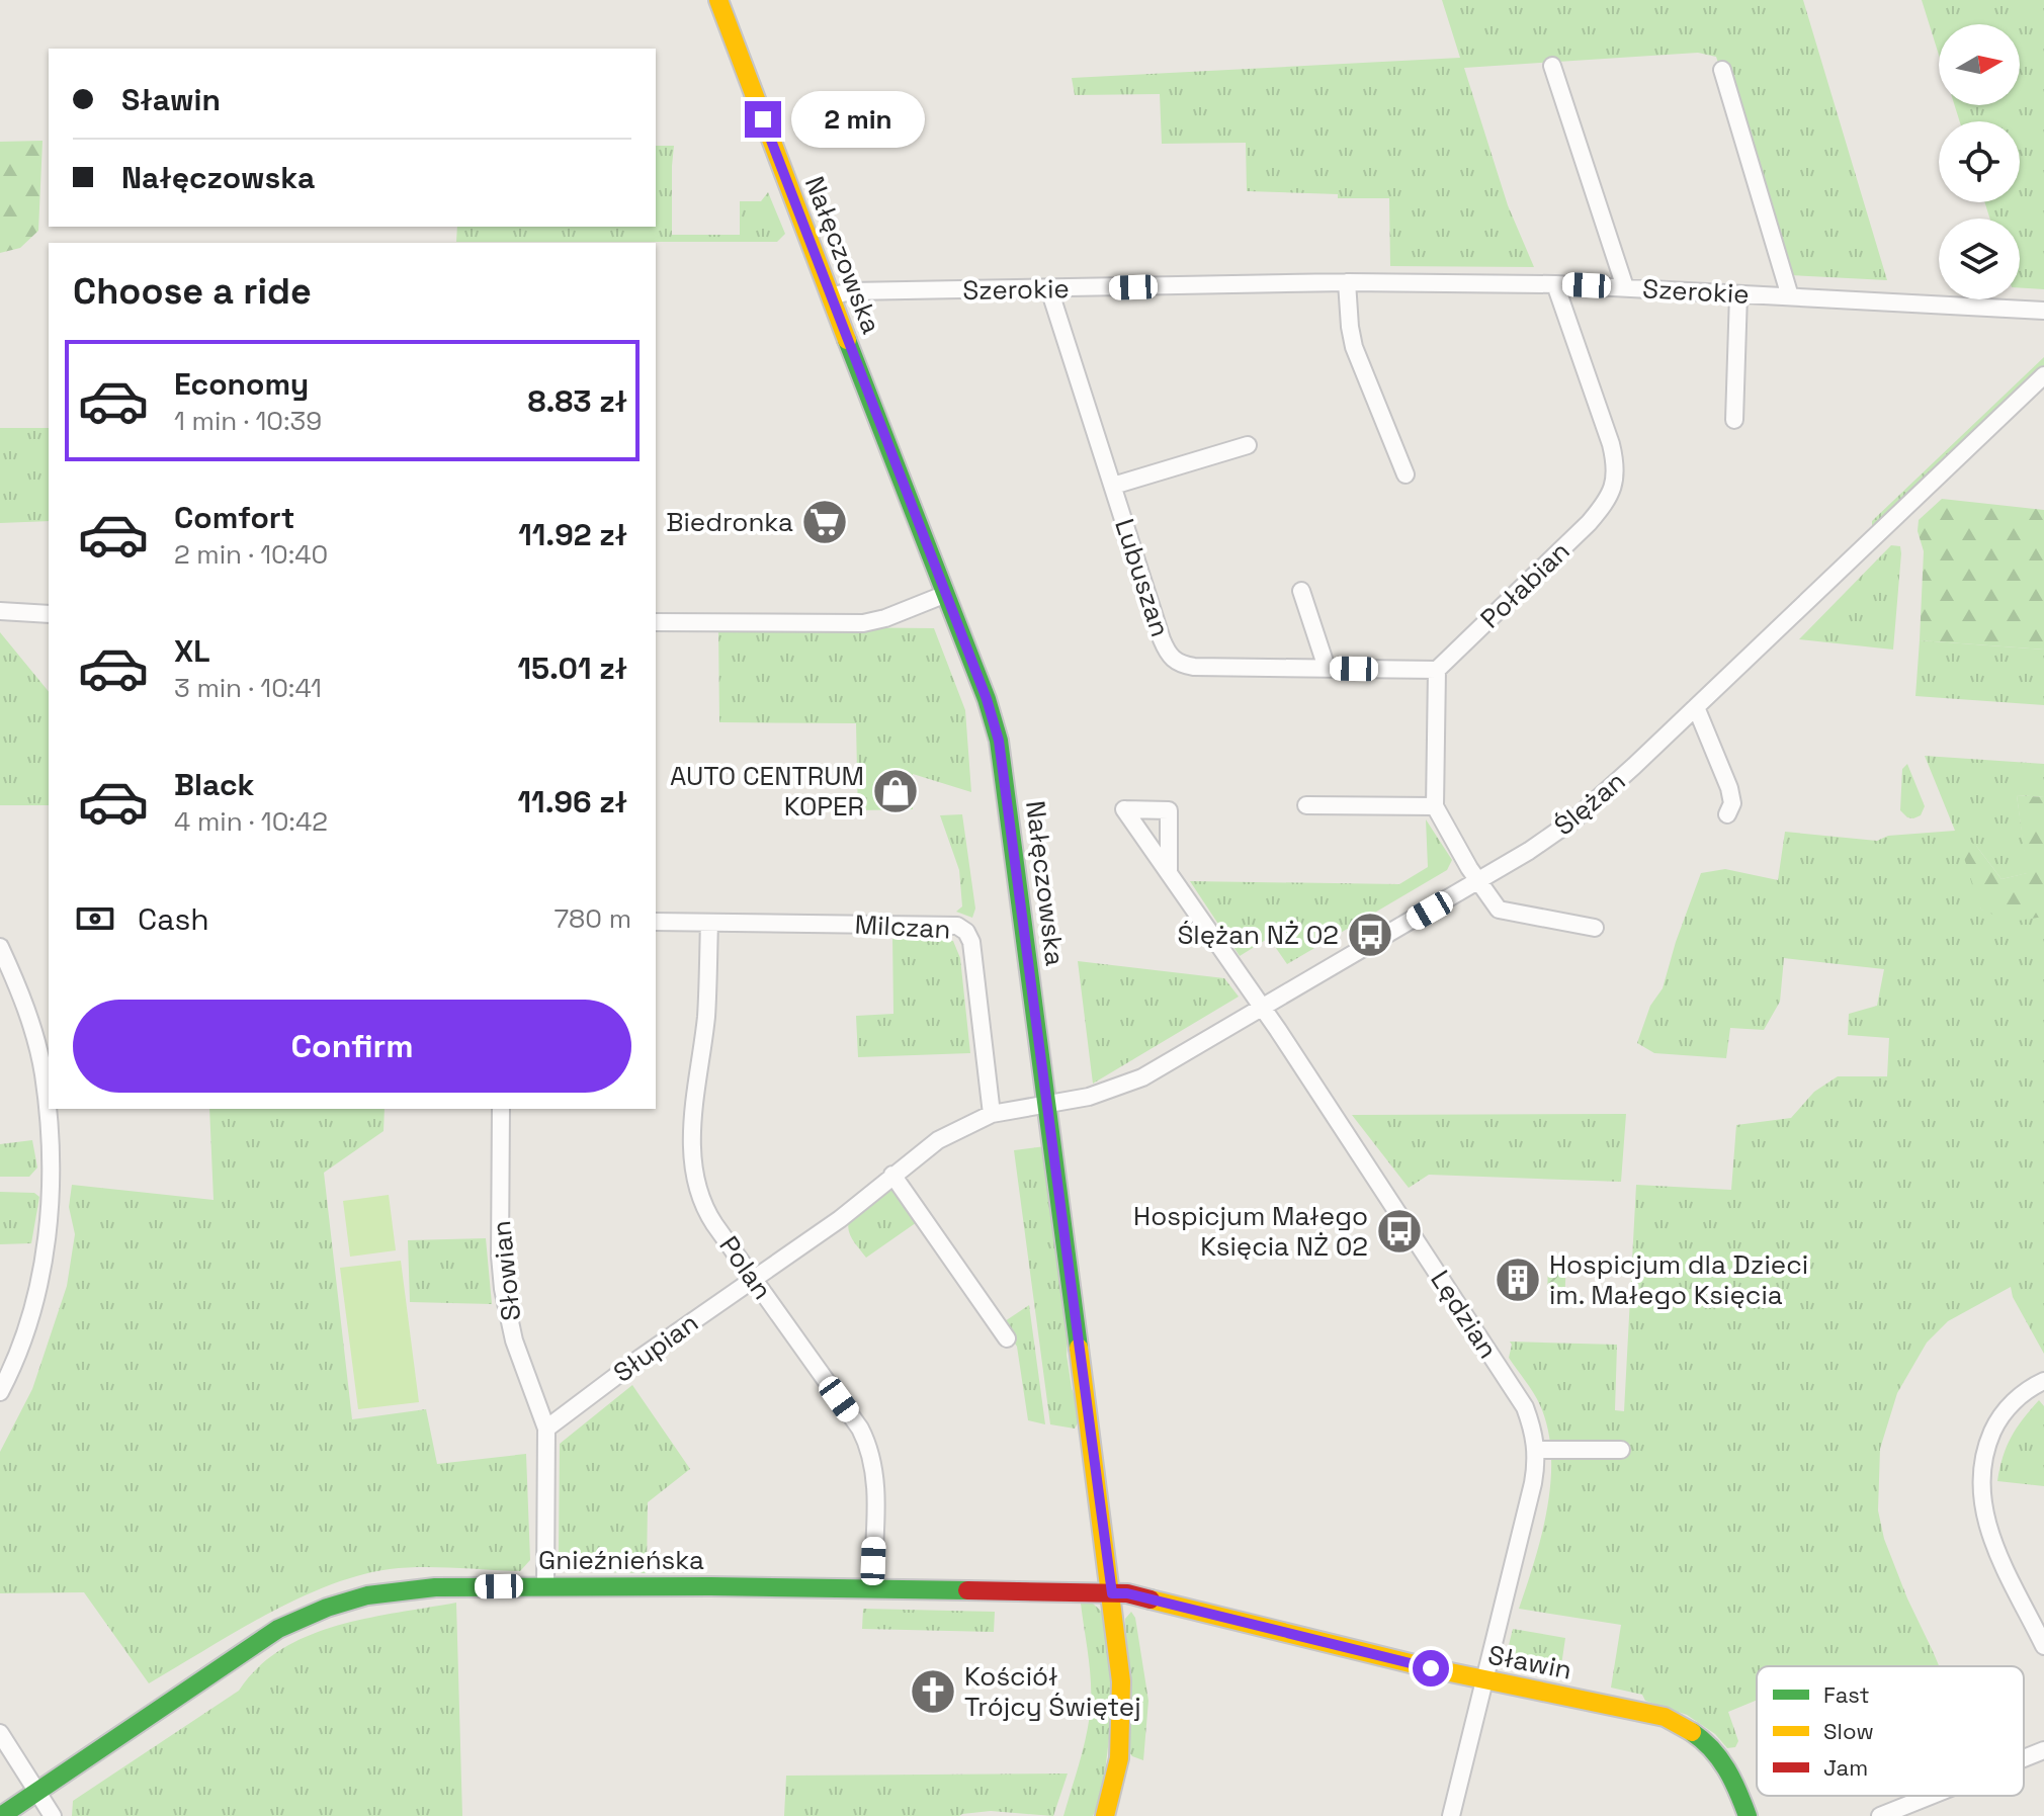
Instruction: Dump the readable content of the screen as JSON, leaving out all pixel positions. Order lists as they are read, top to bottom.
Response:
{
  "streets": {
    "street": [
      "Nałęczowska",
      "Szerokie",
      "Lubuszan",
      "Połabian",
      "Ślężan",
      "Milczan",
      "Polan",
      "Słowian",
      "Lędzian",
      "Słupian",
      "Gnieźnieńska",
      "Sławin"
    ]
  },
  "crossings": [
    ["Nałęczowska", "Szerokie"],
    ["Nałęczowska", "Ślężan"],
    ["Nałęczowska", "Słupian"],
    ["Nałęczowska", "Gnieźnieńska"],
    ["Nałęczowska", "Sławin"],
    ["Szerokie", "Lubuszan"],
    ["Szerokie", "Połabian"],
    ["Lubuszan", "Połabian"],
    ["Ślężan", "Lędzian"],
    ["Ślężan", "Słupian"],
    ["Milczan", "Polan"],
    ["Milczan", "Słupian"],
    ["Polan", "Słupian"],
    ["Polan", "Gnieźnieńska"],
    ["Słowian", "Słupian"],
    ["Lędzian", "Sławin"],
    ["Gnieźnieńska", "Sławin"]
  ],
  "places": {
    "supermarket": ["Biedronka"],
    "shop": ["AUTO CENTRUM KOPER"],
    "bus stop": ["Ślężan NŻ 02", "Hospicjum Małego Księcia NŻ 02"],
    "building": ["Hospicjum dla Dzieci im. Małego Księcia"],
    "church": ["Kościół Trójcy Świętej"]
  },
  "legend": ["Fast", "Slow", "Jam"],
  "north": "right",
  "page": {
    "banner": ["Sławin", "Nałęczowska"],
    "bubble": "2 min",
    "heading": "Choose a ride",
    "list": [
      {
        "name": "Economy",
        "note": "1 min · 10:39",
        "value": "8.83 zł"
      },
      {
        "name": "Comfort",
        "note": "2 min · 10:40",
        "value": "11.92 zł"
      },
      {
        "name": "XL",
        "note": "3 min · 10:41",
        "value": "15.01 zł"
      },
      {
        "name": "Black",
        "note": "4 min · 10:42",
        "value": "11.96 zł"
      }
    ],
    "pay": ["Cash", "780 m"],
    "buttons": "Confirm"
  }
}
